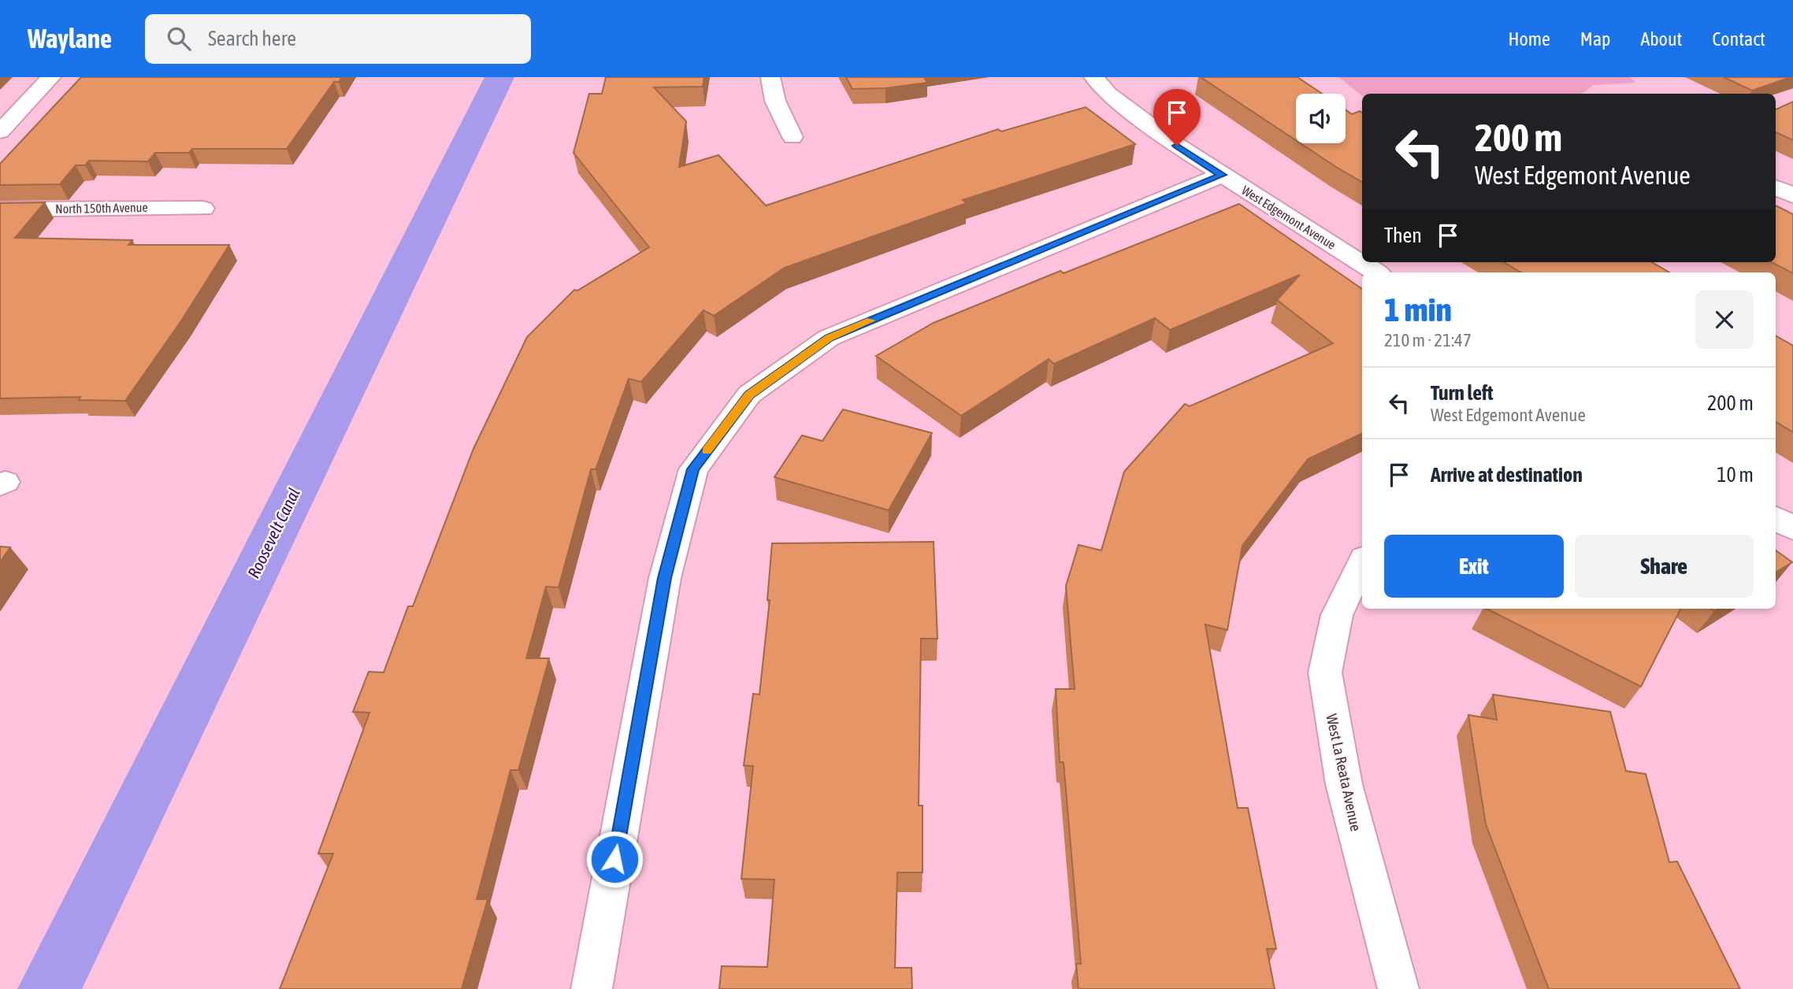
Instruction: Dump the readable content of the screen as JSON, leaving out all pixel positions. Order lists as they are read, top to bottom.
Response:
{
  "streets": {
    "street": ["North 150th Avenue", "West Edgemont Avenue", "West La Reata Avenue"]
  },
  "water": ["Roosevelt Canal"],
  "page": {
    "header": "Waylane",
    "search": "Search here",
    "nav": [
      "Home",
      "Map",
      "About",
      "Contact"
    ],
    "turn": ["200 m", "West Edgemont Avenue"],
    "then": "Then",
    "heading": ["1 min", "210 m · 21:47"],
    "list": [
      {
        "name": "Turn left",
        "note": "West Edgemont Avenue",
        "value": "200 m"
      },
      {
        "name": "Arrive at destination",
        "value": "10 m"
      }
    ],
    "buttons": ["Exit", "Share"]
  }
}
